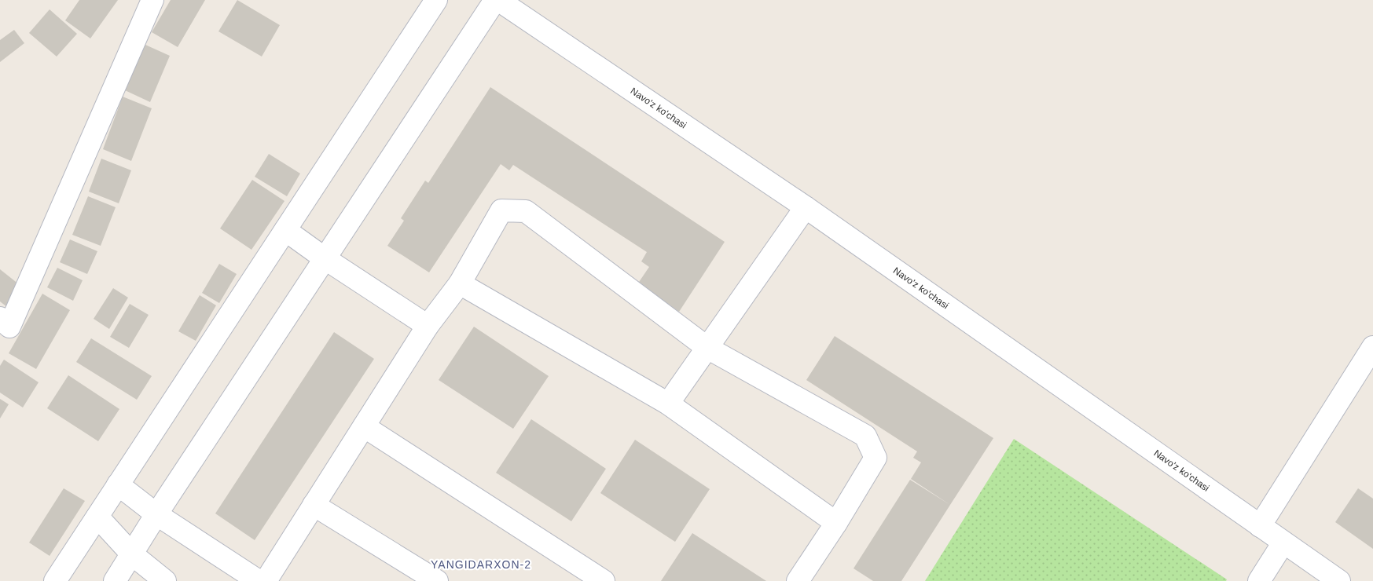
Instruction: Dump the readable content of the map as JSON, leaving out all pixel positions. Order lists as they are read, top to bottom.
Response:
{
  "streets": {
    "street": ["Navo'z ko'chasi"]
  },
  "districts": ["YANGIDARXON-2"]
}
